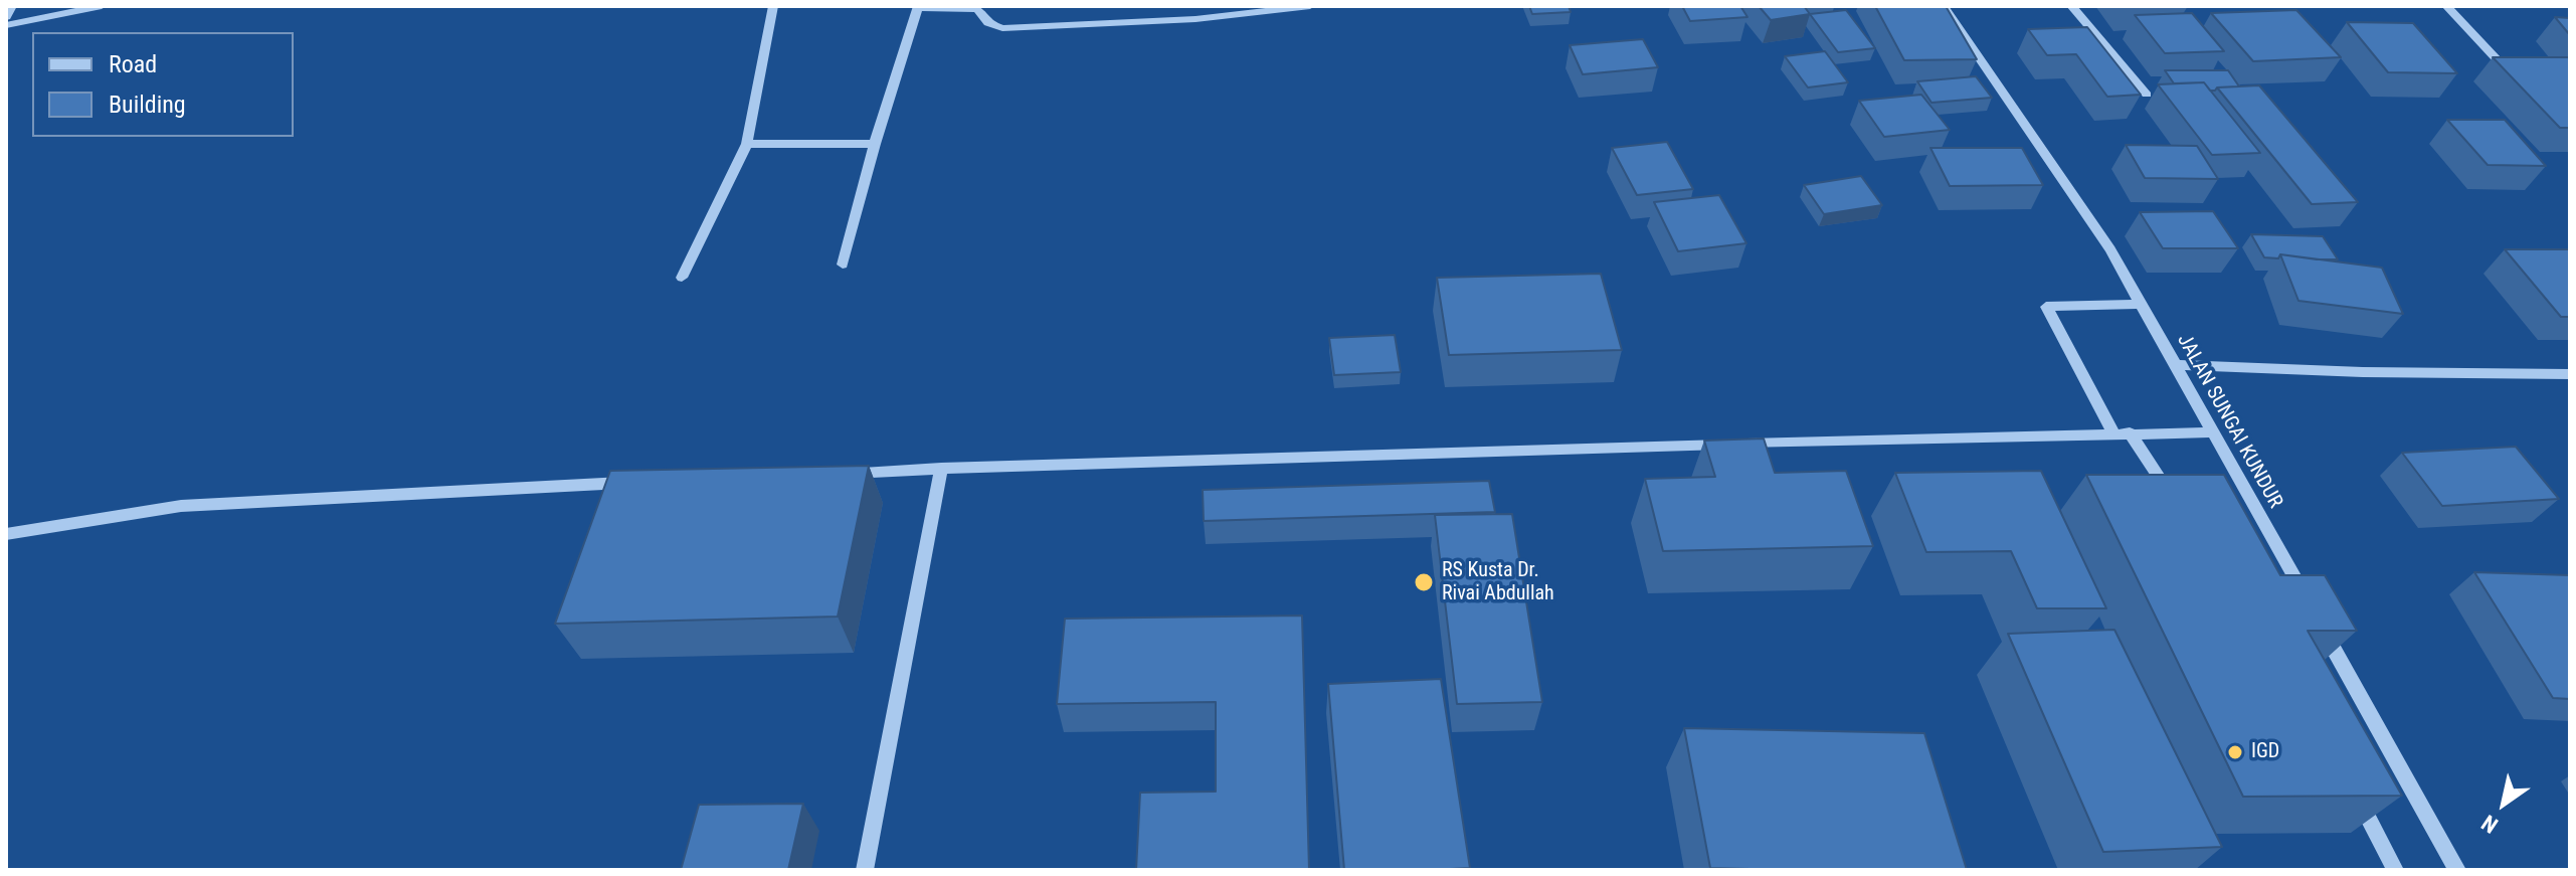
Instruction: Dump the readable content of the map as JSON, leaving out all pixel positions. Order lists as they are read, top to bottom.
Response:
{
  "streets": {
    "street": ["JALAN SUNGAI KUNDUR"]
  },
  "places": ["RS Kusta Dr. Rivai Abdullah", "IGD"],
  "legend": ["Road", "Building"],
  "north": "bottom left"
}
